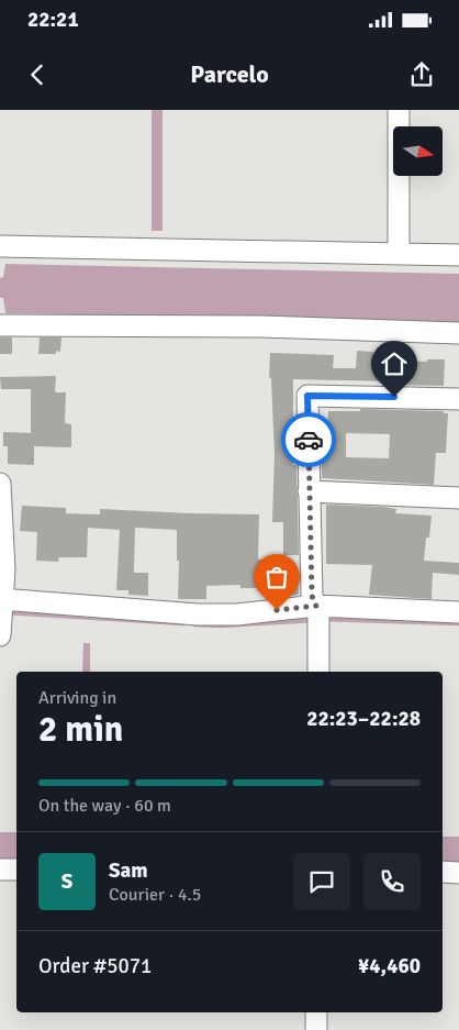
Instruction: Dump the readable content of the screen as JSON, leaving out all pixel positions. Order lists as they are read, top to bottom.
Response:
{
  "north": "right",
  "page": {
    "status": "22:21",
    "header": "Parcelo",
    "heading": ["2 min", "Arriving in", "22:23–22:28"],
    "panel": [
      "Sam",
      "Courier · 4.5",
      "Order #5071",
      "¥4,460"
    ],
    "bar": "On the way · 60 m",
    "round": "S"
  }
}
